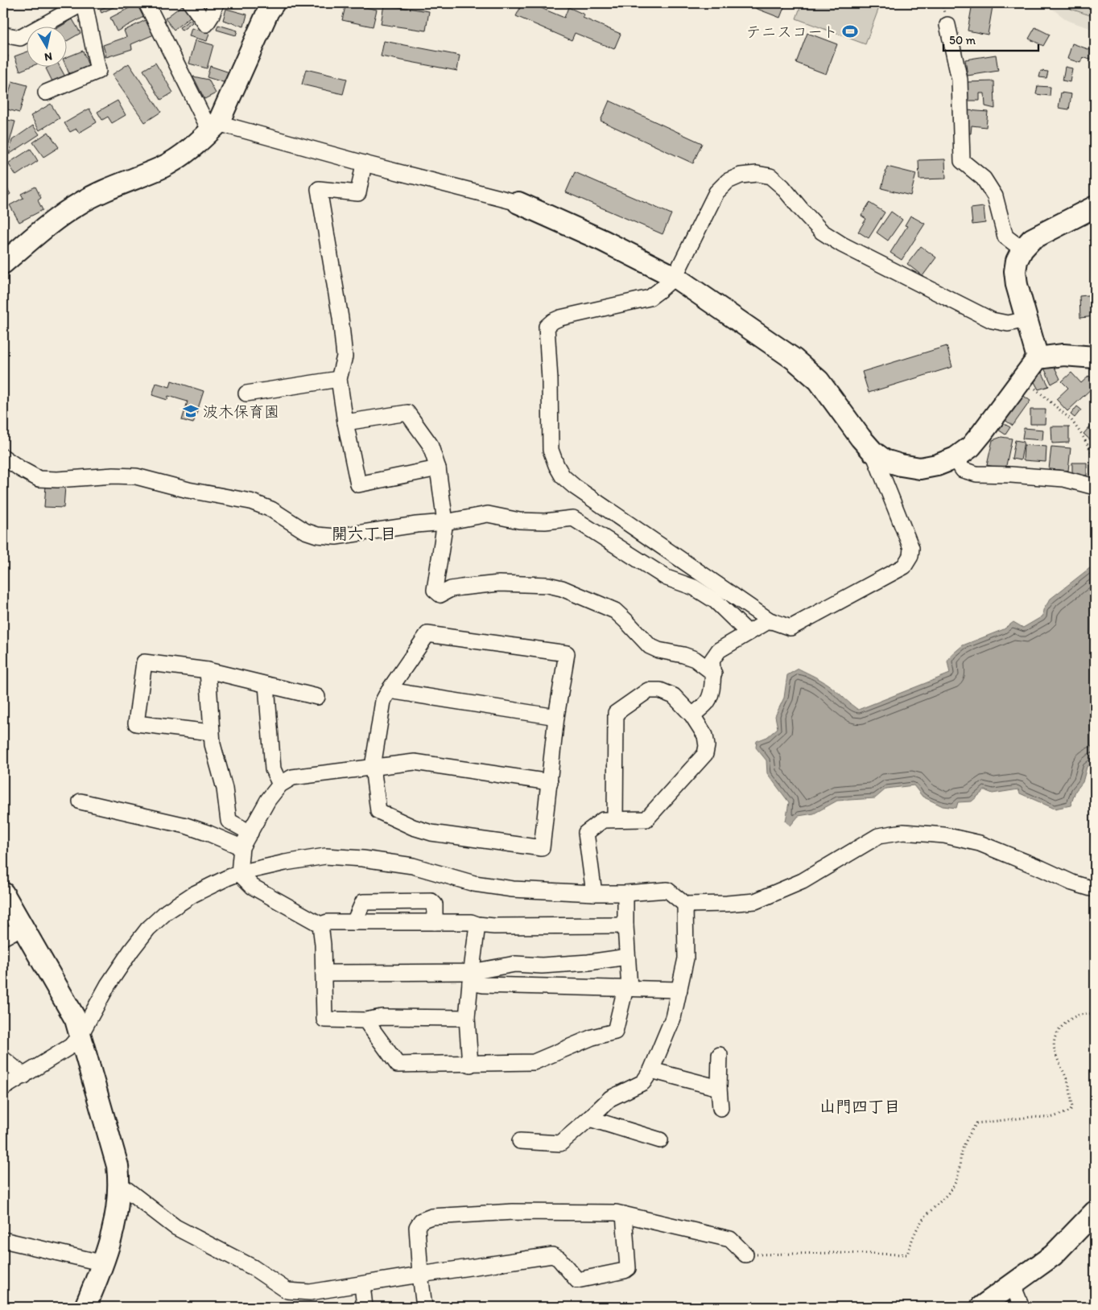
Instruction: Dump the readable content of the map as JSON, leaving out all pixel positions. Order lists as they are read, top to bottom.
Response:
{
  "districts": ["開六丁目", "山門四丁目"],
  "places": {
    "sports": ["テニスコート"],
    "school or university": ["波木保育園"]
  },
  "scale_bar": "50 m",
  "north": "bottom"
}
